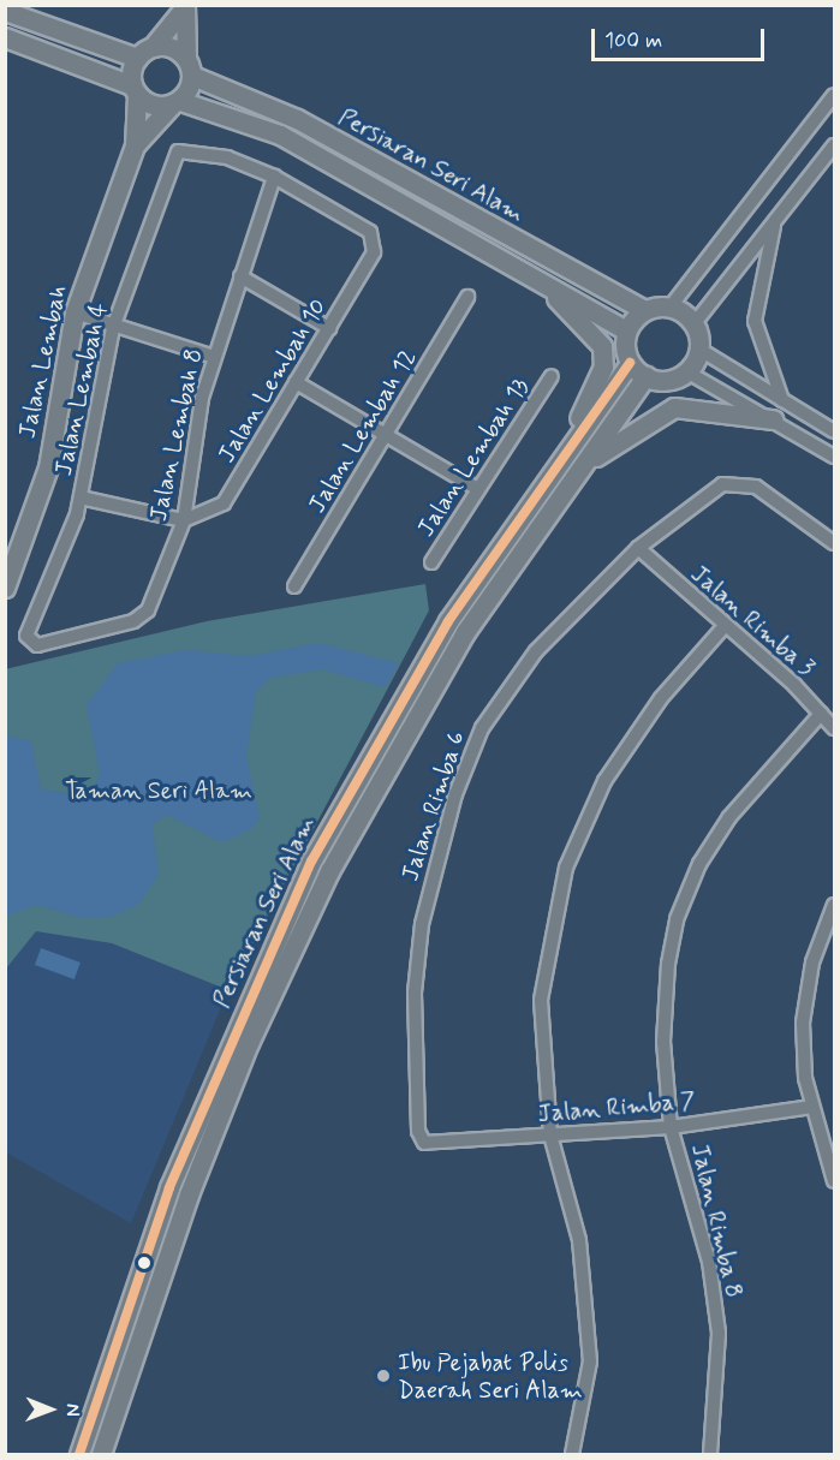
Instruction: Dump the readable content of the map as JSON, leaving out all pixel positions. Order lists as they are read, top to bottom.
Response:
{
  "streets": {
    "street": [
      "Persiaran Seri Alam",
      "Jalan Lembah",
      "Jalan Lembah 10",
      "Jalan Lembah 4",
      "Jalan Lembah 12",
      "Jalan Lembah 8",
      "Jalan Lembah 13",
      "Jalan Rimba 3",
      "Jalan Rimba 6",
      "Jalan Rimba 7",
      "Jalan Rimba 8"
    ]
  },
  "crossings": [
    ["Persiaran Seri Alam", "Jalan Lembah"],
    ["Jalan Lembah 10", "Jalan Lembah 4"],
    ["Jalan Lembah 10", "Jalan Lembah 8"],
    ["Jalan Lembah 4", "Jalan Lembah 8"],
    ["Jalan Rimba 3", "Jalan Rimba 6"],
    ["Jalan Rimba 3", "Jalan Rimba 8"],
    ["Jalan Rimba 6", "Jalan Rimba 7"],
    ["Jalan Rimba 7", "Jalan Rimba 8"]
  ],
  "parks": ["Taman Seri Alam"],
  "places": ["Ibu Pejabat Polis Daerah Seri Alam"],
  "scale_bar": "100 m",
  "north": "right"
}
